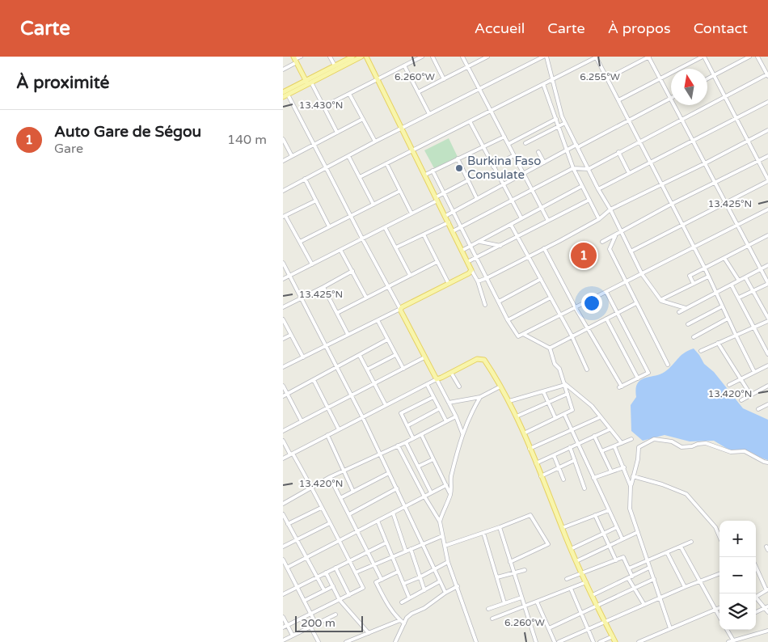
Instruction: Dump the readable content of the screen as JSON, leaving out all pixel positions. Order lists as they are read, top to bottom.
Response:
{
  "places": ["Burkina Faso Consulate"],
  "scale_bar": "200 m",
  "north": "top",
  "page": {
    "header": "Carte",
    "nav": [
      "Accueil",
      "Carte",
      "À propos",
      "Contact"
    ],
    "heading": "À proximité",
    "list": [
      {
        "mark": "1",
        "name": "Auto Gare de Ségou",
        "note": "Gare",
        "value": "140 m"
      }
    ],
    "pins": "1",
    "map_buttons": ["+", "−"],
    "scale": "200 m"
  },
  "coordinates": [
    "6.260°W",
    "6.255°W",
    "13.430°N",
    "13.425°N",
    "13.420°N"
  ]
}
